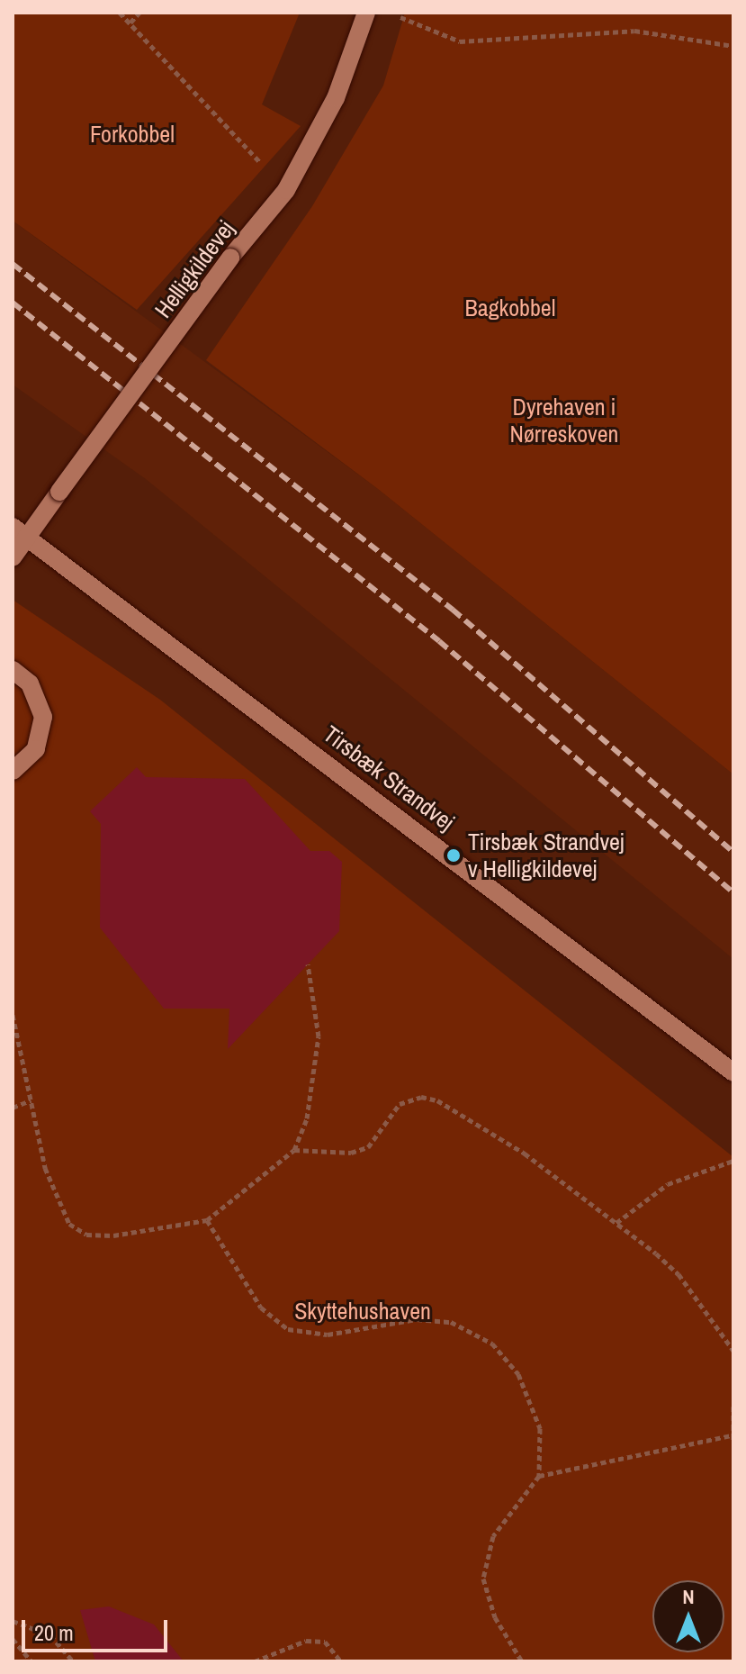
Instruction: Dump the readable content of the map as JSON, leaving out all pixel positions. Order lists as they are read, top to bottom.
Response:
{
  "streets": {
    "street": ["Helligkildevej", "Tirsbæk Strandvej"]
  },
  "crossings": [
    ["Helligkildevej", "Tirsbæk Strandvej"]
  ],
  "parks": [
    "Forkobbel",
    "Bagkobbel",
    "Dyrehaven i Nørreskoven",
    "Skyttehushaven"
  ],
  "places": ["Tirsbæk Strandvej v Helligkildevej"],
  "scale_bar": "20 m",
  "north": "top"
}
